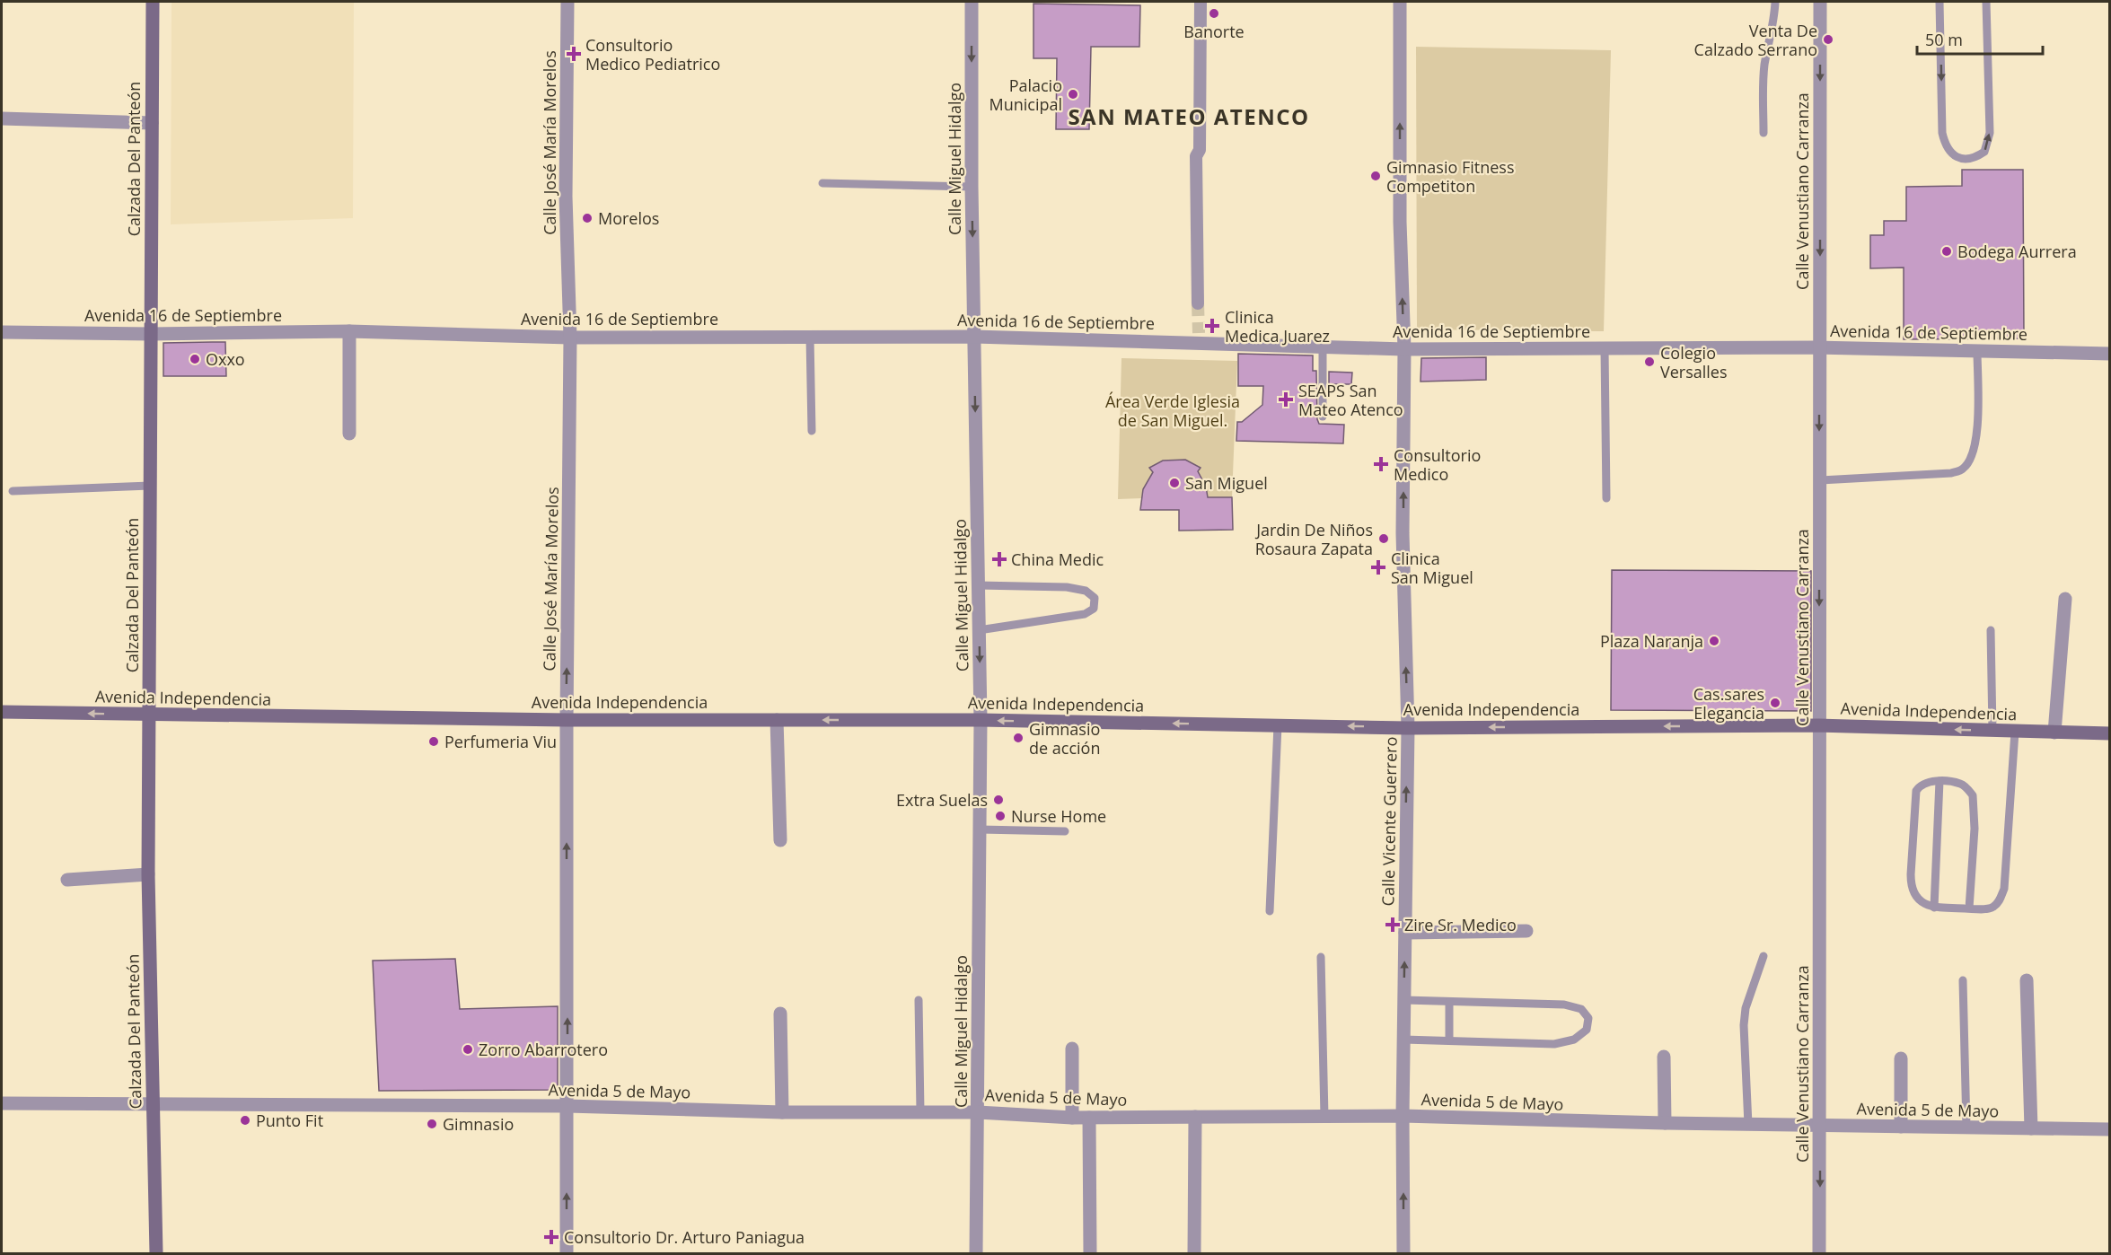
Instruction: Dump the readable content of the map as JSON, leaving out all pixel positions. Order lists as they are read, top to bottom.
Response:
{
  "streets": {
    "main road": ["Calzada Del Panteón", "Avenida Independencia"],
    "street": [
      "Calle José María Morelos",
      "Calle Miguel Hidalgo",
      "Calle Venustiano Carranza",
      "Avenida 16 de Septiembre",
      "Calle Vicente Guerrero",
      "Avenida 5 de Mayo"
    ]
  },
  "crossings": [
    ["Calle José María Morelos", "Avenida 16 de Septiembre"],
    ["Calle José María Morelos", "Avenida Independencia"],
    ["Calle José María Morelos", "Avenida 5 de Mayo"],
    ["Calzada Del Panteón", "Avenida 16 de Septiembre"],
    ["Calzada Del Panteón", "Avenida Independencia"],
    ["Calzada Del Panteón", "Avenida 5 de Mayo"],
    ["Calle Miguel Hidalgo", "Avenida 16 de Septiembre"],
    ["Calle Miguel Hidalgo", "Avenida Independencia"],
    ["Calle Miguel Hidalgo", "Avenida 5 de Mayo"],
    ["Calle Venustiano Carranza", "Avenida 16 de Septiembre"],
    ["Calle Venustiano Carranza", "Avenida Independencia"],
    ["Calle Venustiano Carranza", "Avenida 5 de Mayo"],
    ["Avenida 16 de Septiembre", "Calle Vicente Guerrero"],
    ["Avenida Independencia", "Calle Vicente Guerrero"],
    ["Calle Vicente Guerrero", "Avenida 5 de Mayo"]
  ],
  "one_way": [
    "Calle José María Morelos",
    "Calle Miguel Hidalgo",
    "Calle Venustiano Carranza",
    "Avenida Independencia",
    "Calle Vicente Guerrero"
  ],
  "districts": ["SAN MATEO ATENCO"],
  "parks": ["Área Verde Iglesia de San Miguel."],
  "places": {
    "other": [
      "Banorte",
      "Venta De Calzado Serrano",
      "Palacio Municipal",
      "Gimnasio Fitness Competiton",
      "Morelos",
      "Bodega Aurrera",
      "Oxxo",
      "Colegio Versalles",
      "San Miguel",
      "Jardin De Niños Rosaura Zapata",
      "Plaza Naranja",
      "Cas.sares Elegancia",
      "Gimnasio de acción",
      "Perfumeria Viu",
      "Extra Suelas",
      "Nurse Home",
      "Zorro Abarrotero",
      "Punto Fit",
      "Gimnasio"
    ],
    "health": [
      "Consultorio Medico Pediatrico",
      "Clinica Medica Juarez",
      "SEAPS San Mateo Atenco",
      "Consultorio Medico",
      "China Medic",
      "Clinica San Miguel",
      "Zire Sr. Medico",
      "Consultorio Dr. Arturo Paniagua"
    ]
  },
  "scale_bar": "50 m"
}
